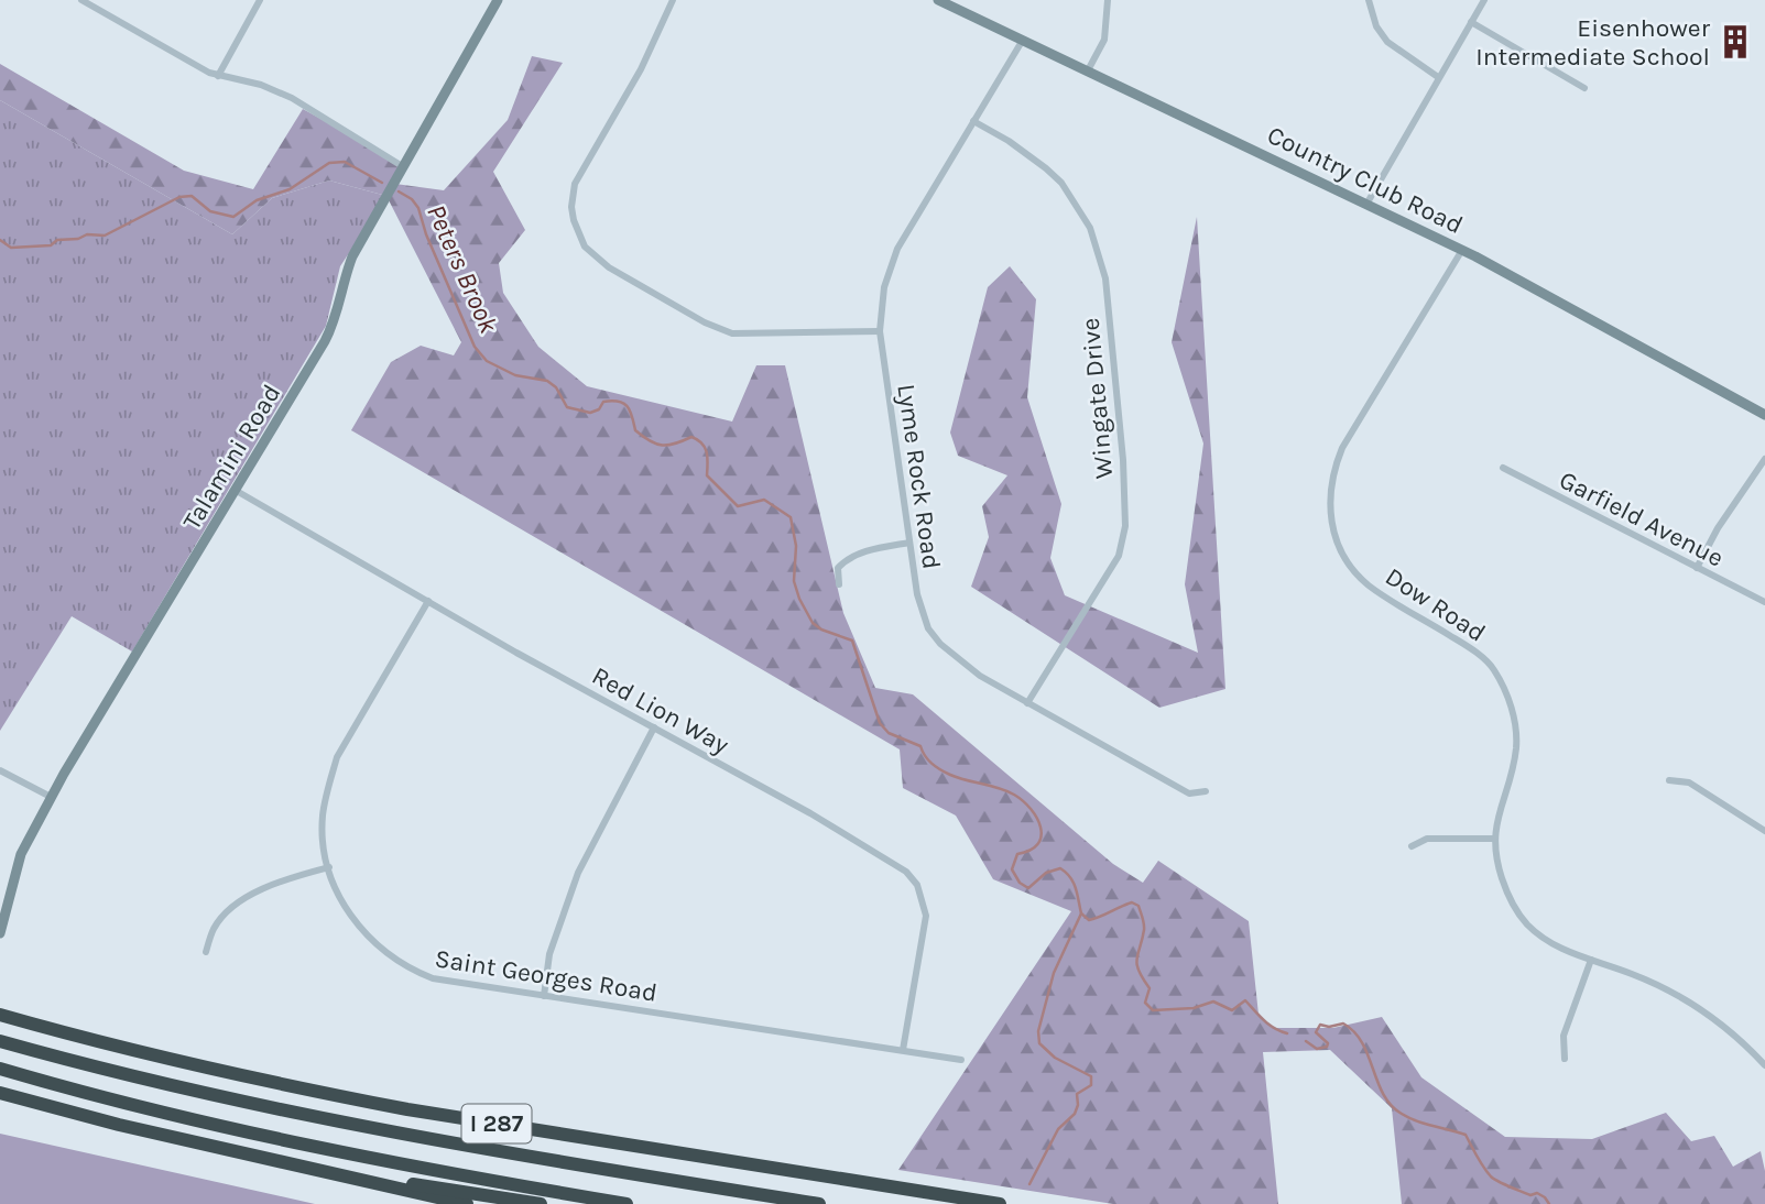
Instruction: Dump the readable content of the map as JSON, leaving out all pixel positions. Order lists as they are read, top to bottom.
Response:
{
  "streets": {
    "highway": ["I 287"],
    "street": [
      "Country Club Road",
      "Wingate Drive",
      "Talamini Road",
      "Lyme Rock Road",
      "Garfield Avenue",
      "Dow Road",
      "Red Lion Way",
      "Saint Georges Road"
    ]
  },
  "crossings": [
    ["Country Club Road", "Lyme Rock Road"],
    ["Country Club Road", "Dow Road"],
    ["Wingate Drive", "Lyme Rock Road"],
    ["Talamini Road", "Red Lion Way"],
    ["Red Lion Way", "Saint Georges Road"]
  ],
  "water": ["Peters Brook"],
  "places": {
    "building": ["Eisenhower Intermediate School"]
  }
}
